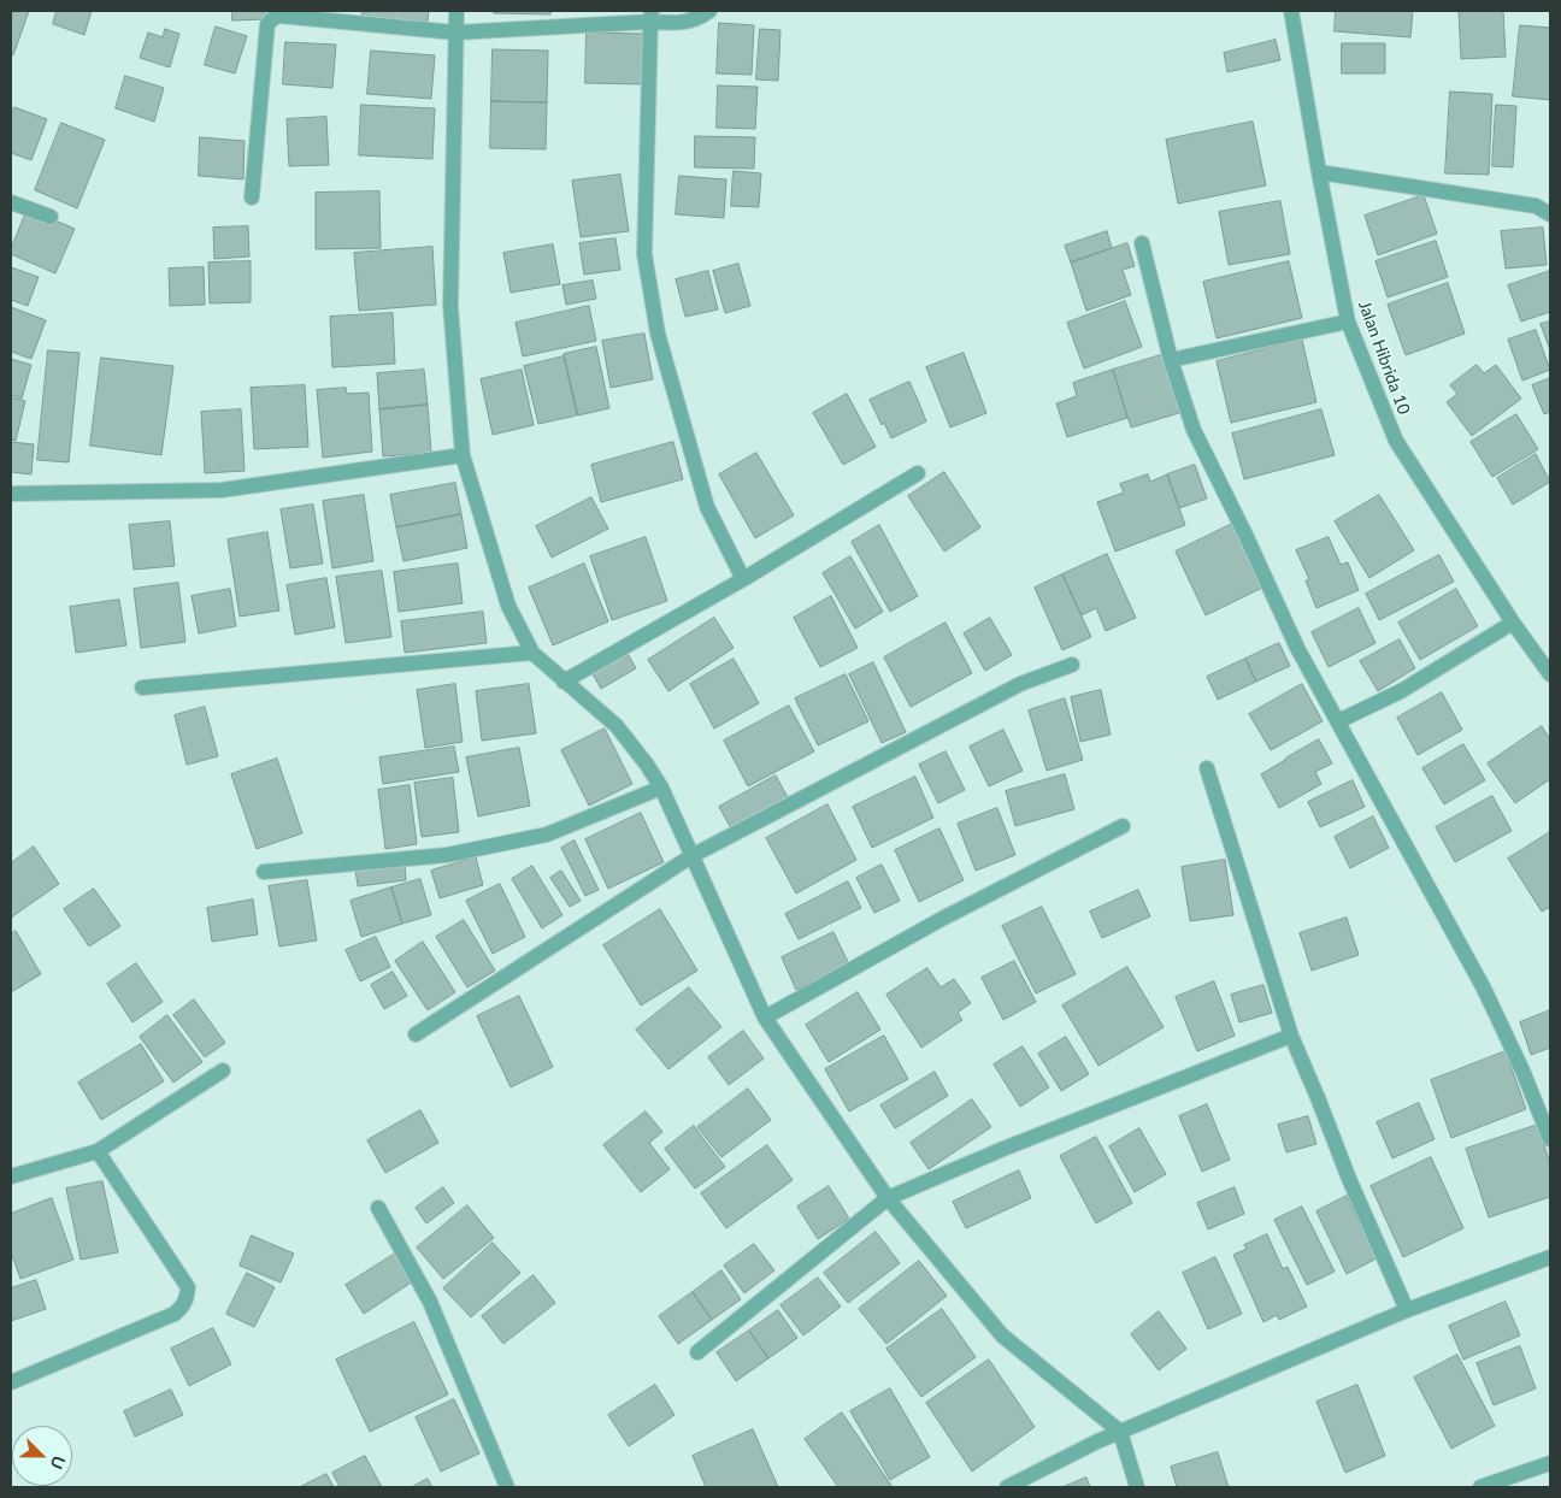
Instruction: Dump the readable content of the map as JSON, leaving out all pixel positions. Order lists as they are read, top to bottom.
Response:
{
  "streets": {
    "street": ["Jalan Hibrida 10"]
  },
  "north": "bottom right"
}
